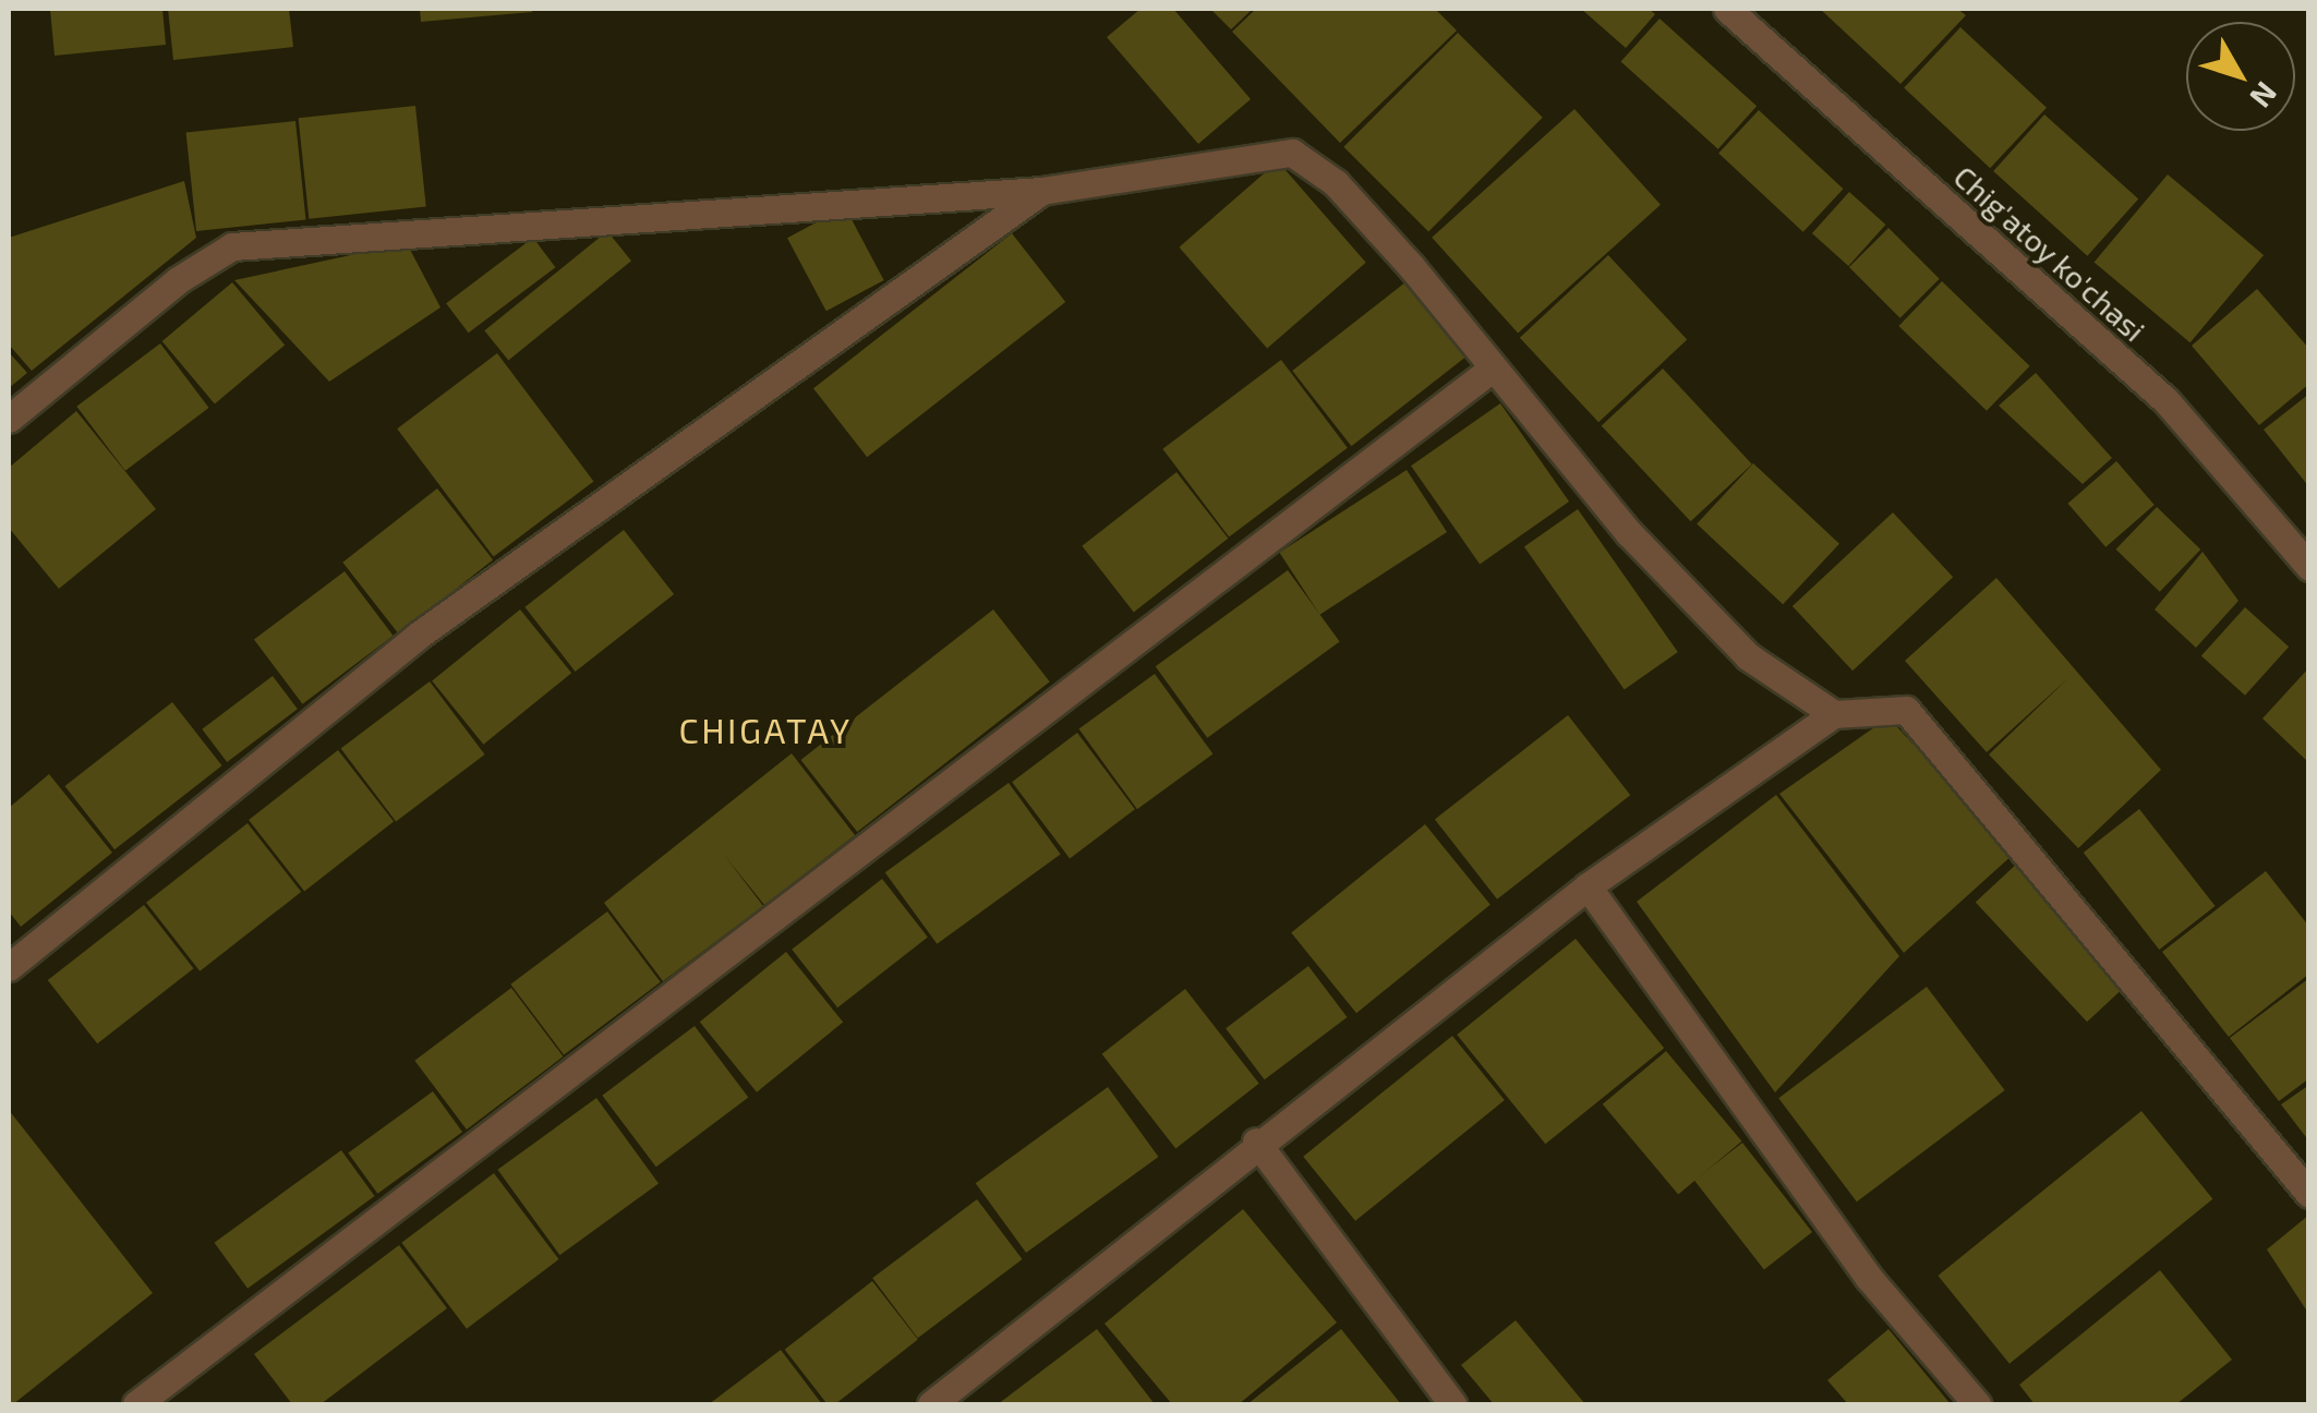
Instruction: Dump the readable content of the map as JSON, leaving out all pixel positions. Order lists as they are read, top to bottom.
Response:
{
  "streets": {
    "street": ["Chig'atoy ko'chasi"]
  },
  "districts": ["CHIGATAY"],
  "north": "bottom right"
}
